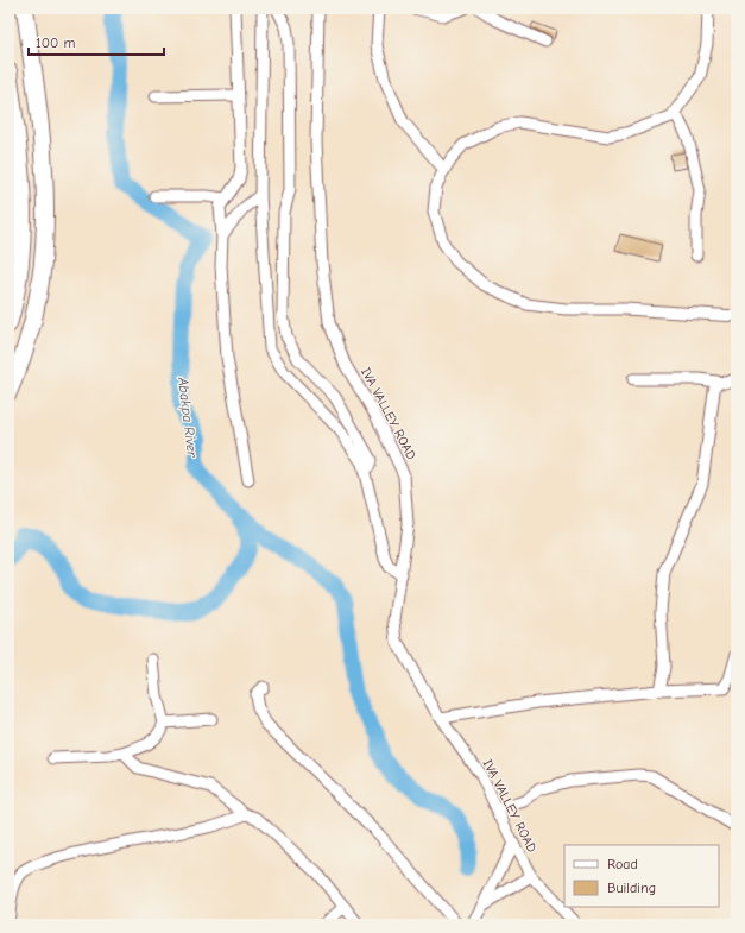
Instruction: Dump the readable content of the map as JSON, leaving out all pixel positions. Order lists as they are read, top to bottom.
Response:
{
  "streets": {
    "street": ["IVA VALLEY ROAD"]
  },
  "water": ["Abakpa River"],
  "legend": ["Road", "Building"],
  "scale_bar": "100 m"
}
